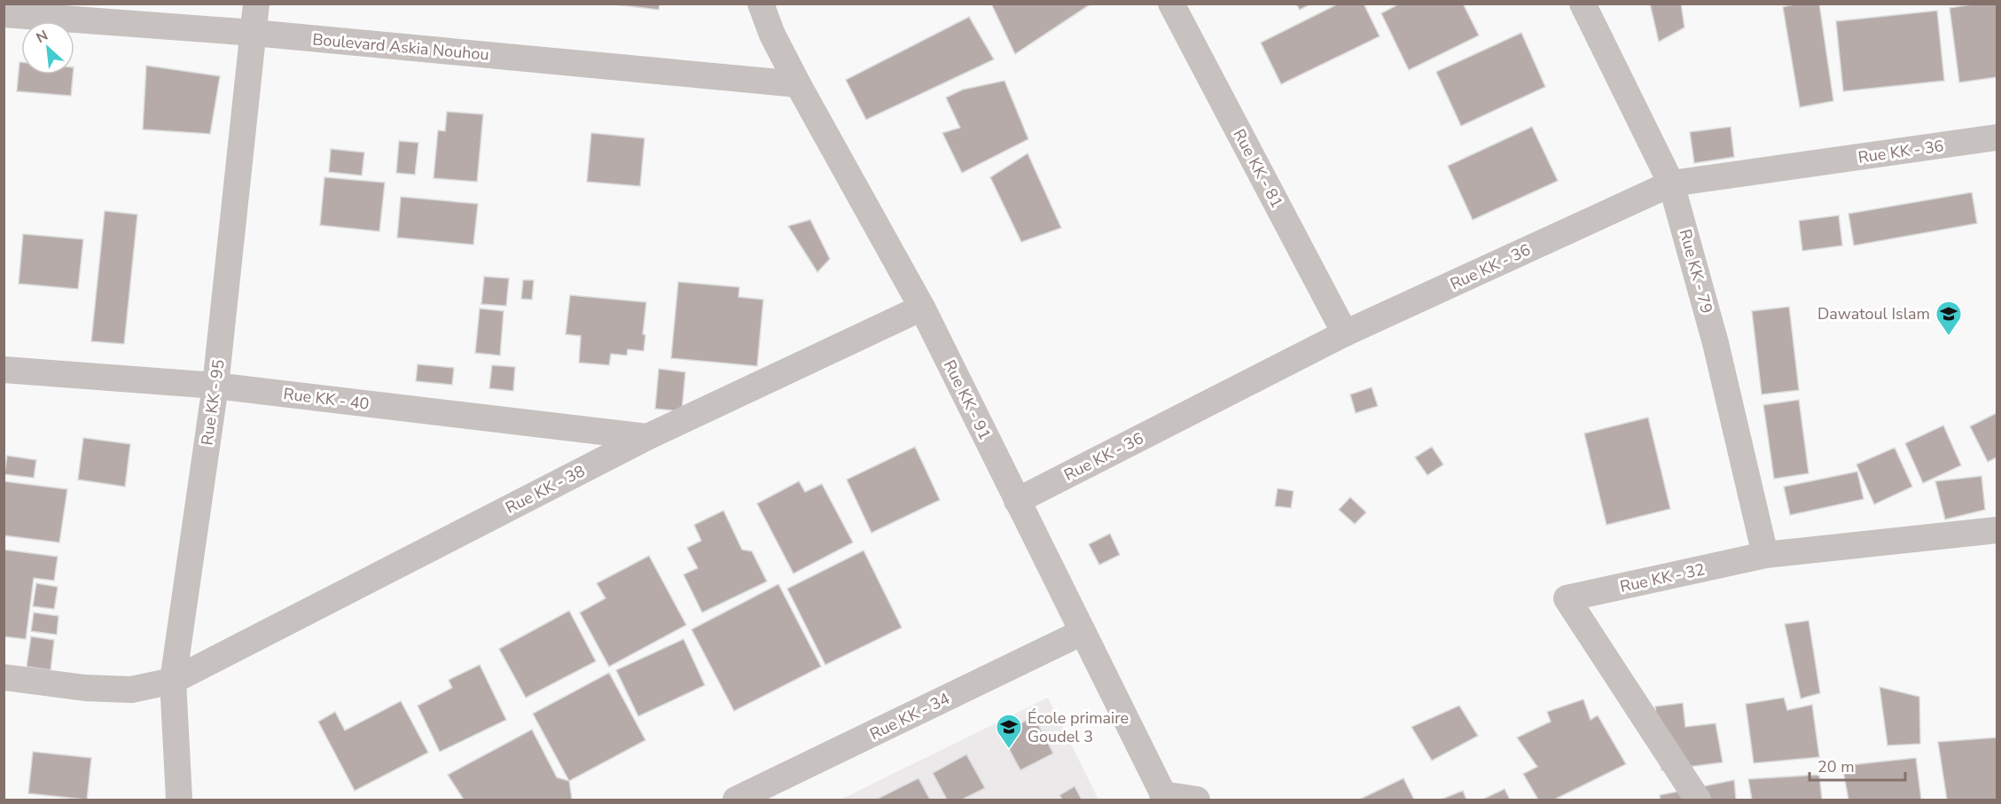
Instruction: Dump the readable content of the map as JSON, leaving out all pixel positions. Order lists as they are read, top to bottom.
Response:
{
  "streets": {
    "street": [
      "Boulevard Askia Nouhou",
      "Rue KK - 36",
      "Rue KK - 81",
      "Rue KK - 79",
      "Rue KK - 40",
      "Rue KK - 91",
      "Rue KK - 95",
      "Rue KK - 38",
      "Rue KK - 32",
      "Rue KK - 34"
    ]
  },
  "crossings": [
    ["Boulevard Askia Nouhou", "Rue KK - 91"],
    ["Boulevard Askia Nouhou", "Rue KK - 95"],
    ["Rue KK - 36", "Rue KK - 81"],
    ["Rue KK - 36", "Rue KK - 79"],
    ["Rue KK - 36", "Rue KK - 91"],
    ["Rue KK - 79", "Rue KK - 32"],
    ["Rue KK - 40", "Rue KK - 95"],
    ["Rue KK - 40", "Rue KK - 38"],
    ["Rue KK - 91", "Rue KK - 38"],
    ["Rue KK - 91", "Rue KK - 34"],
    ["Rue KK - 95", "Rue KK - 38"]
  ],
  "places": {
    "school or university": ["Dawatoul Islam", "École primaire Goudel 3"]
  },
  "scale_bar": "20 m",
  "north": "top left"
}
